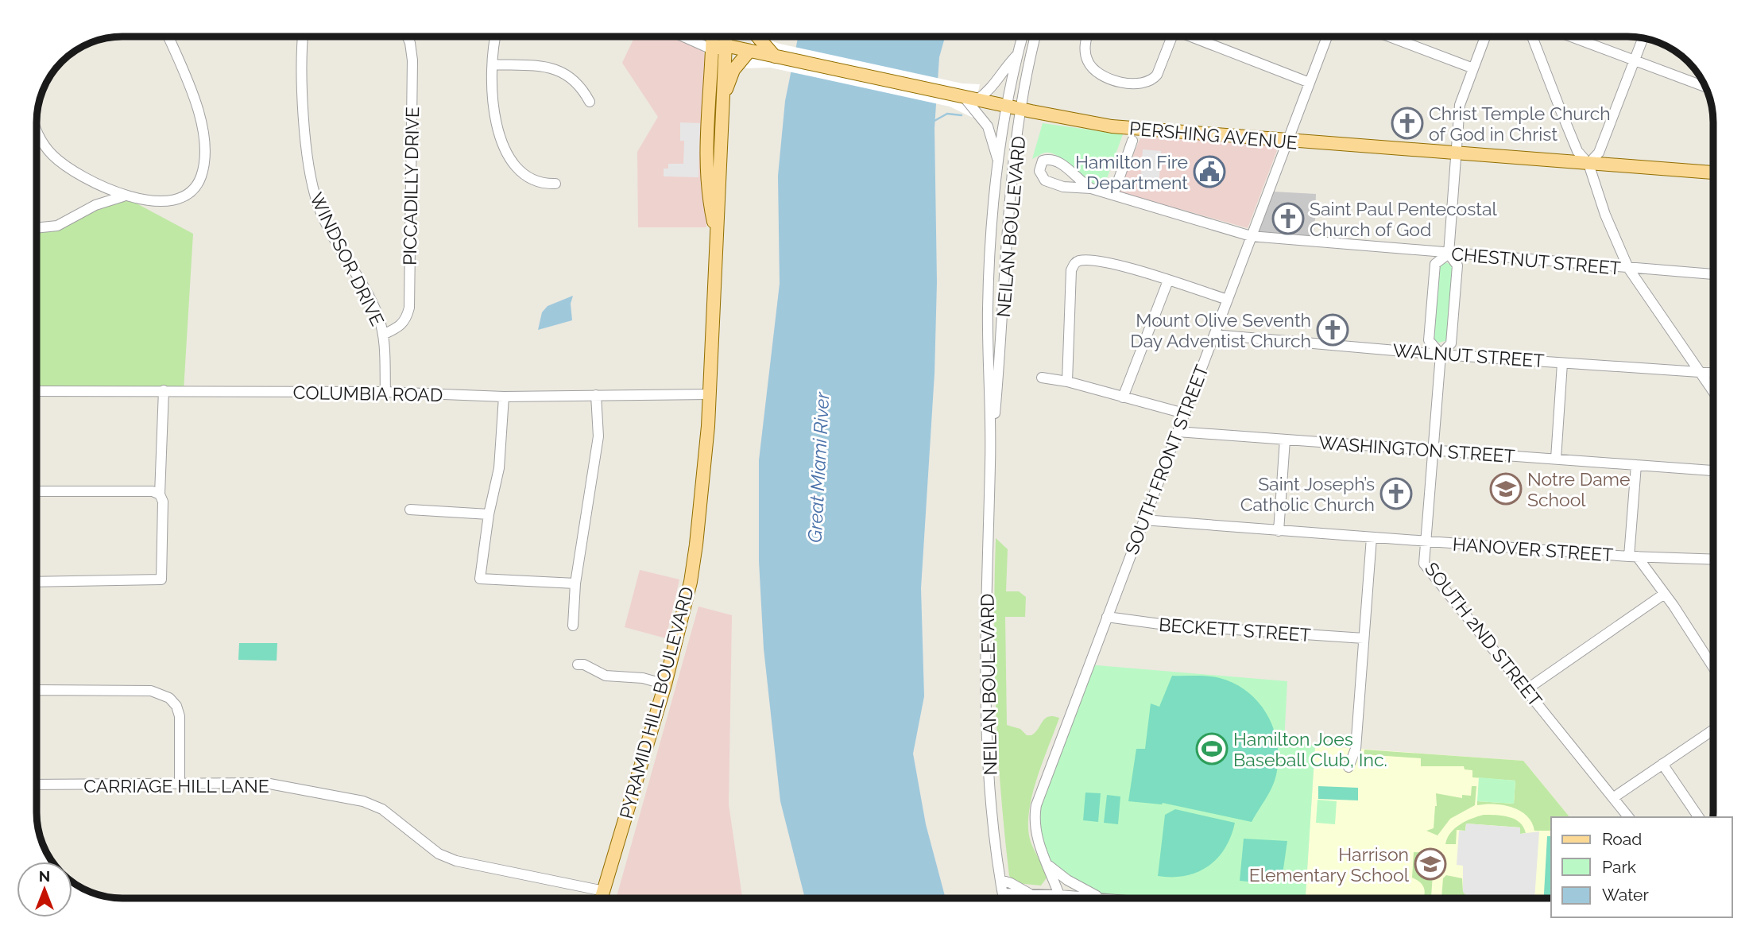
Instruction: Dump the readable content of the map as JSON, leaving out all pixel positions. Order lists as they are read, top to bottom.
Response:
{
  "streets": {
    "main road": ["PERSHING AVENUE", "PYRAMID HILL BOULEVARD"],
    "street": [
      "PICCADILLY DRIVE",
      "NEILAN BOULEVARD",
      "WINDSOR DRIVE",
      "CHESTNUT STREET",
      "WALNUT STREET",
      "COLUMBIA ROAD",
      "WASHINGTON STREET",
      "SOUTH FRONT STREET",
      "HANOVER STREET",
      "BECKETT STREET",
      "SOUTH 2ND STREET",
      "CARRIAGE HILL LANE"
    ]
  },
  "crossings": [
    ["PERSHING AVENUE", "NEILAN BOULEVARD"],
    ["PERSHING AVENUE", "SOUTH FRONT STREET"],
    ["PERSHING AVENUE", "SOUTH 2ND STREET"],
    ["PERSHING AVENUE", "PYRAMID HILL BOULEVARD"],
    ["PICCADILLY DRIVE", "WINDSOR DRIVE"],
    ["WINDSOR DRIVE", "COLUMBIA ROAD"],
    ["CHESTNUT STREET", "SOUTH FRONT STREET"],
    ["CHESTNUT STREET", "SOUTH 2ND STREET"],
    ["WALNUT STREET", "SOUTH FRONT STREET"],
    ["WALNUT STREET", "SOUTH 2ND STREET"],
    ["COLUMBIA ROAD", "PYRAMID HILL BOULEVARD"],
    ["WASHINGTON STREET", "SOUTH FRONT STREET"],
    ["WASHINGTON STREET", "SOUTH 2ND STREET"],
    ["SOUTH FRONT STREET", "HANOVER STREET"],
    ["SOUTH FRONT STREET", "BECKETT STREET"],
    ["HANOVER STREET", "SOUTH 2ND STREET"],
    ["PYRAMID HILL BOULEVARD", "CARRIAGE HILL LANE"]
  ],
  "water": ["Great Miami River"],
  "places": {
    "church": [
      "Christ Temple Church of God in Christ",
      "Saint Paul Pentecostal Church of God",
      "Mount Olive Seventh Day Adventist Church",
      "Saint Joseph’s Catholic Church"
    ],
    "public building": ["Hamilton Fire Department"],
    "school or university": ["Notre Dame School", "Harrison Elementary School"],
    "sports": ["Hamilton Joes Baseball Club, Inc."]
  },
  "legend": ["Road", "Park", "Water"],
  "north": "top"
}
